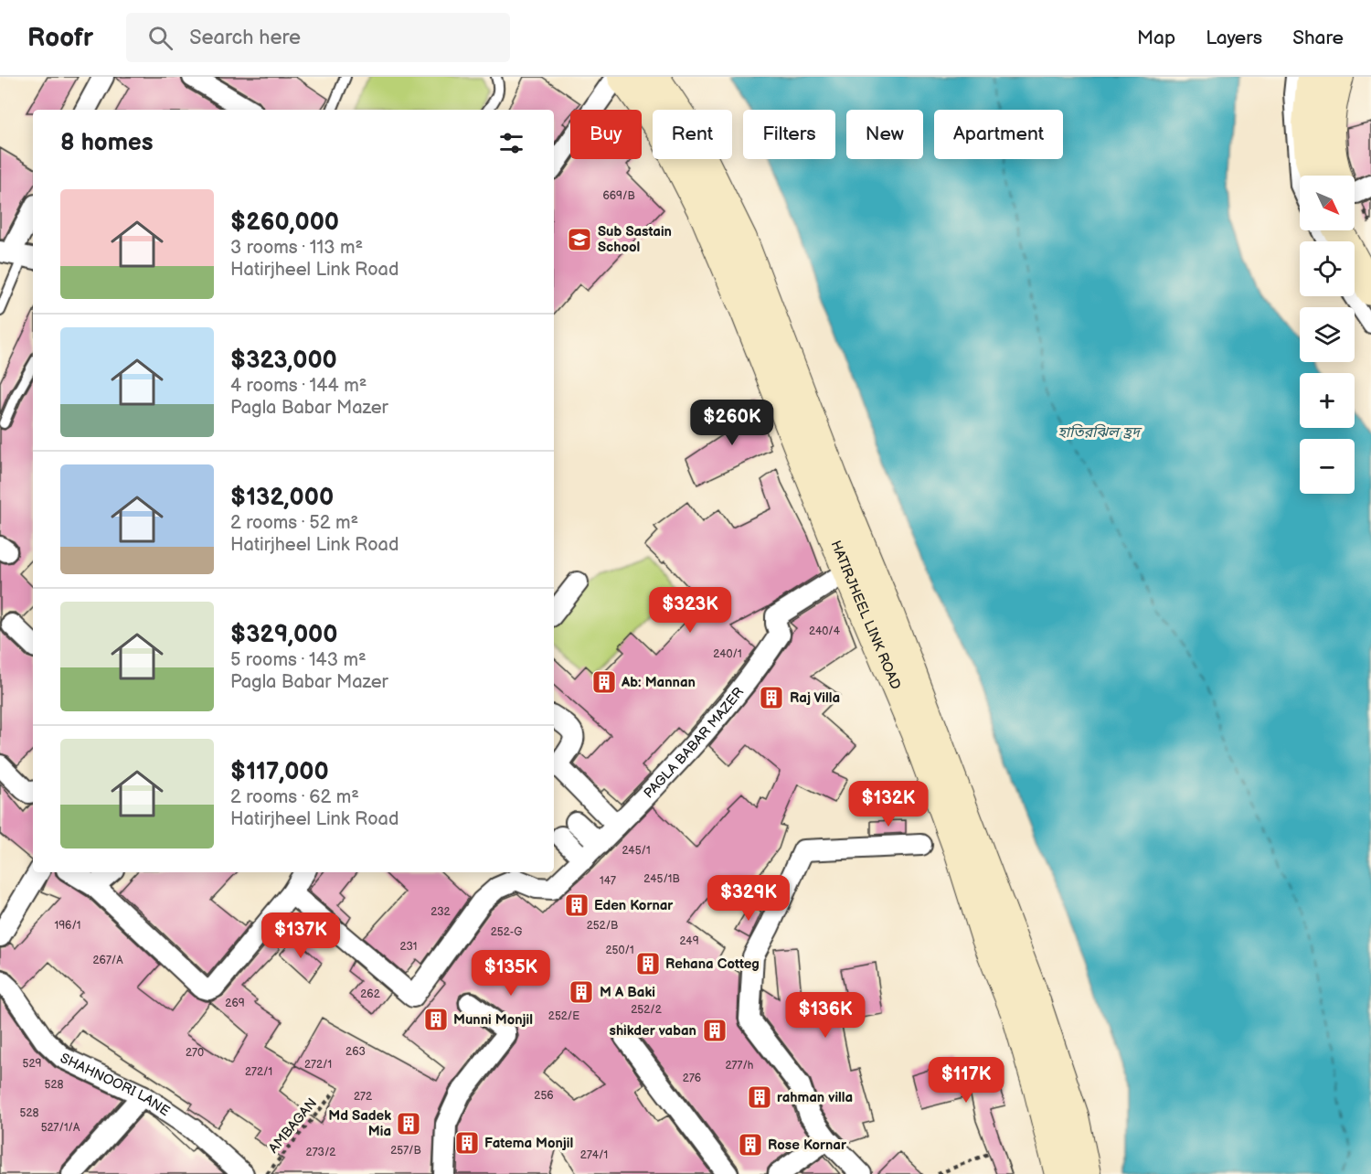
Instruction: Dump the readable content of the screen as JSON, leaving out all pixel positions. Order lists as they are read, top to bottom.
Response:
{
  "streets": {
    "main road": ["HATIRJHEEL LINK ROAD"],
    "street": ["PAGLA BABAR MAZER", "SHAHNOORI LANE"],
    "path": ["AMBAGAN"]
  },
  "crossings": [
    ["HATIRJHEEL LINK ROAD", "PAGLA BABAR MAZER"]
  ],
  "water": ["হাতিরঝিল হ্রদ"],
  "places": {
    "school or university": ["Sub Sastain School"],
    "building": [
      "Ab: Mannan",
      "Raj Villa",
      "Eden Kornar",
      "Rehana Cotteg",
      "M A Baki",
      "Munni Monjil",
      "shikder vaban",
      "rahman villa",
      "Md Sadek Mia",
      "Fatema Monjil",
      "Rose Kornar"
    ]
  },
  "house_numbers": [
    "669/B",
    "240/4",
    "240/1",
    "245/1",
    "245/1B",
    "147",
    "232",
    "196/1",
    "252/B",
    "252-G",
    "249",
    "231",
    "250/1",
    "267/A",
    "262",
    "269",
    "252/2",
    "252/E",
    "263",
    "270",
    "529",
    "272/1",
    "277/h",
    "272/1",
    "276",
    "528",
    "256",
    "272",
    "528",
    "527/1/A",
    "257/B",
    "273/2",
    "274/1"
  ],
  "north": "bottom right",
  "page": {
    "header": "Roofr",
    "search": "Search here",
    "nav": ["Map", "Layers", "Share"],
    "chip": [
      "Buy",
      "Rent",
      "Filters",
      "New",
      "Apartment"
    ],
    "heading": "8 homes",
    "map_buttons": ["+", "−"],
    "list": [
      {
        "name": "$260,000",
        "note": "3 rooms · 113 m² · Hatirjheel Link Road"
      },
      {
        "name": "$323,000",
        "note": "4 rooms · 144 m² · Pagla Babar Mazer"
      },
      {
        "name": "$132,000",
        "note": "2 rooms · 52 m² · Hatirjheel Link Road"
      },
      {
        "name": "$329,000",
        "note": "5 rooms · 143 m² · Pagla Babar Mazer"
      },
      {
        "name": "$117,000",
        "note": "2 rooms · 62 m² · Hatirjheel Link Road"
      }
    ],
    "price": [
      "$260K",
      "$323K",
      "$132K",
      "$329K",
      "$137K",
      "$135K",
      "$136K",
      "$117K"
    ]
  }
}
